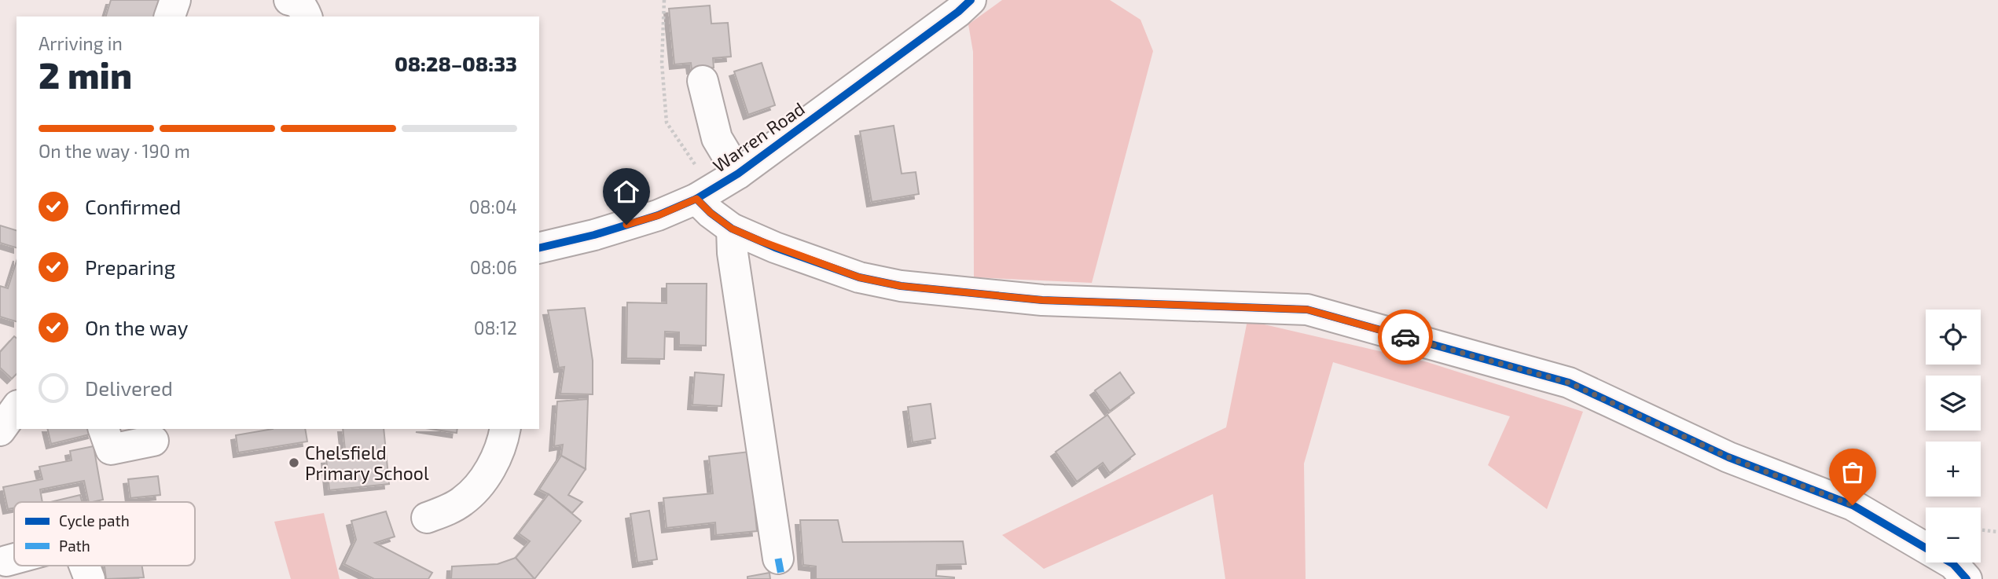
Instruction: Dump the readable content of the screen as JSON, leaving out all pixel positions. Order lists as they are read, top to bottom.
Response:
{
  "streets": {
    "street": ["Warren Road"]
  },
  "places": ["Chelsfield Primary School"],
  "legend": ["Cycle path", "Path"],
  "page": {
    "heading": ["2 min", "Arriving in", "08:28–08:33"],
    "bar": "On the way · 190 m",
    "list": [
      ["Confirmed", "08:04"],
      ["Preparing", "08:06"],
      ["On the way", "08:12"],
      "Delivered"
    ],
    "map_buttons": ["+", "−"]
  }
}
